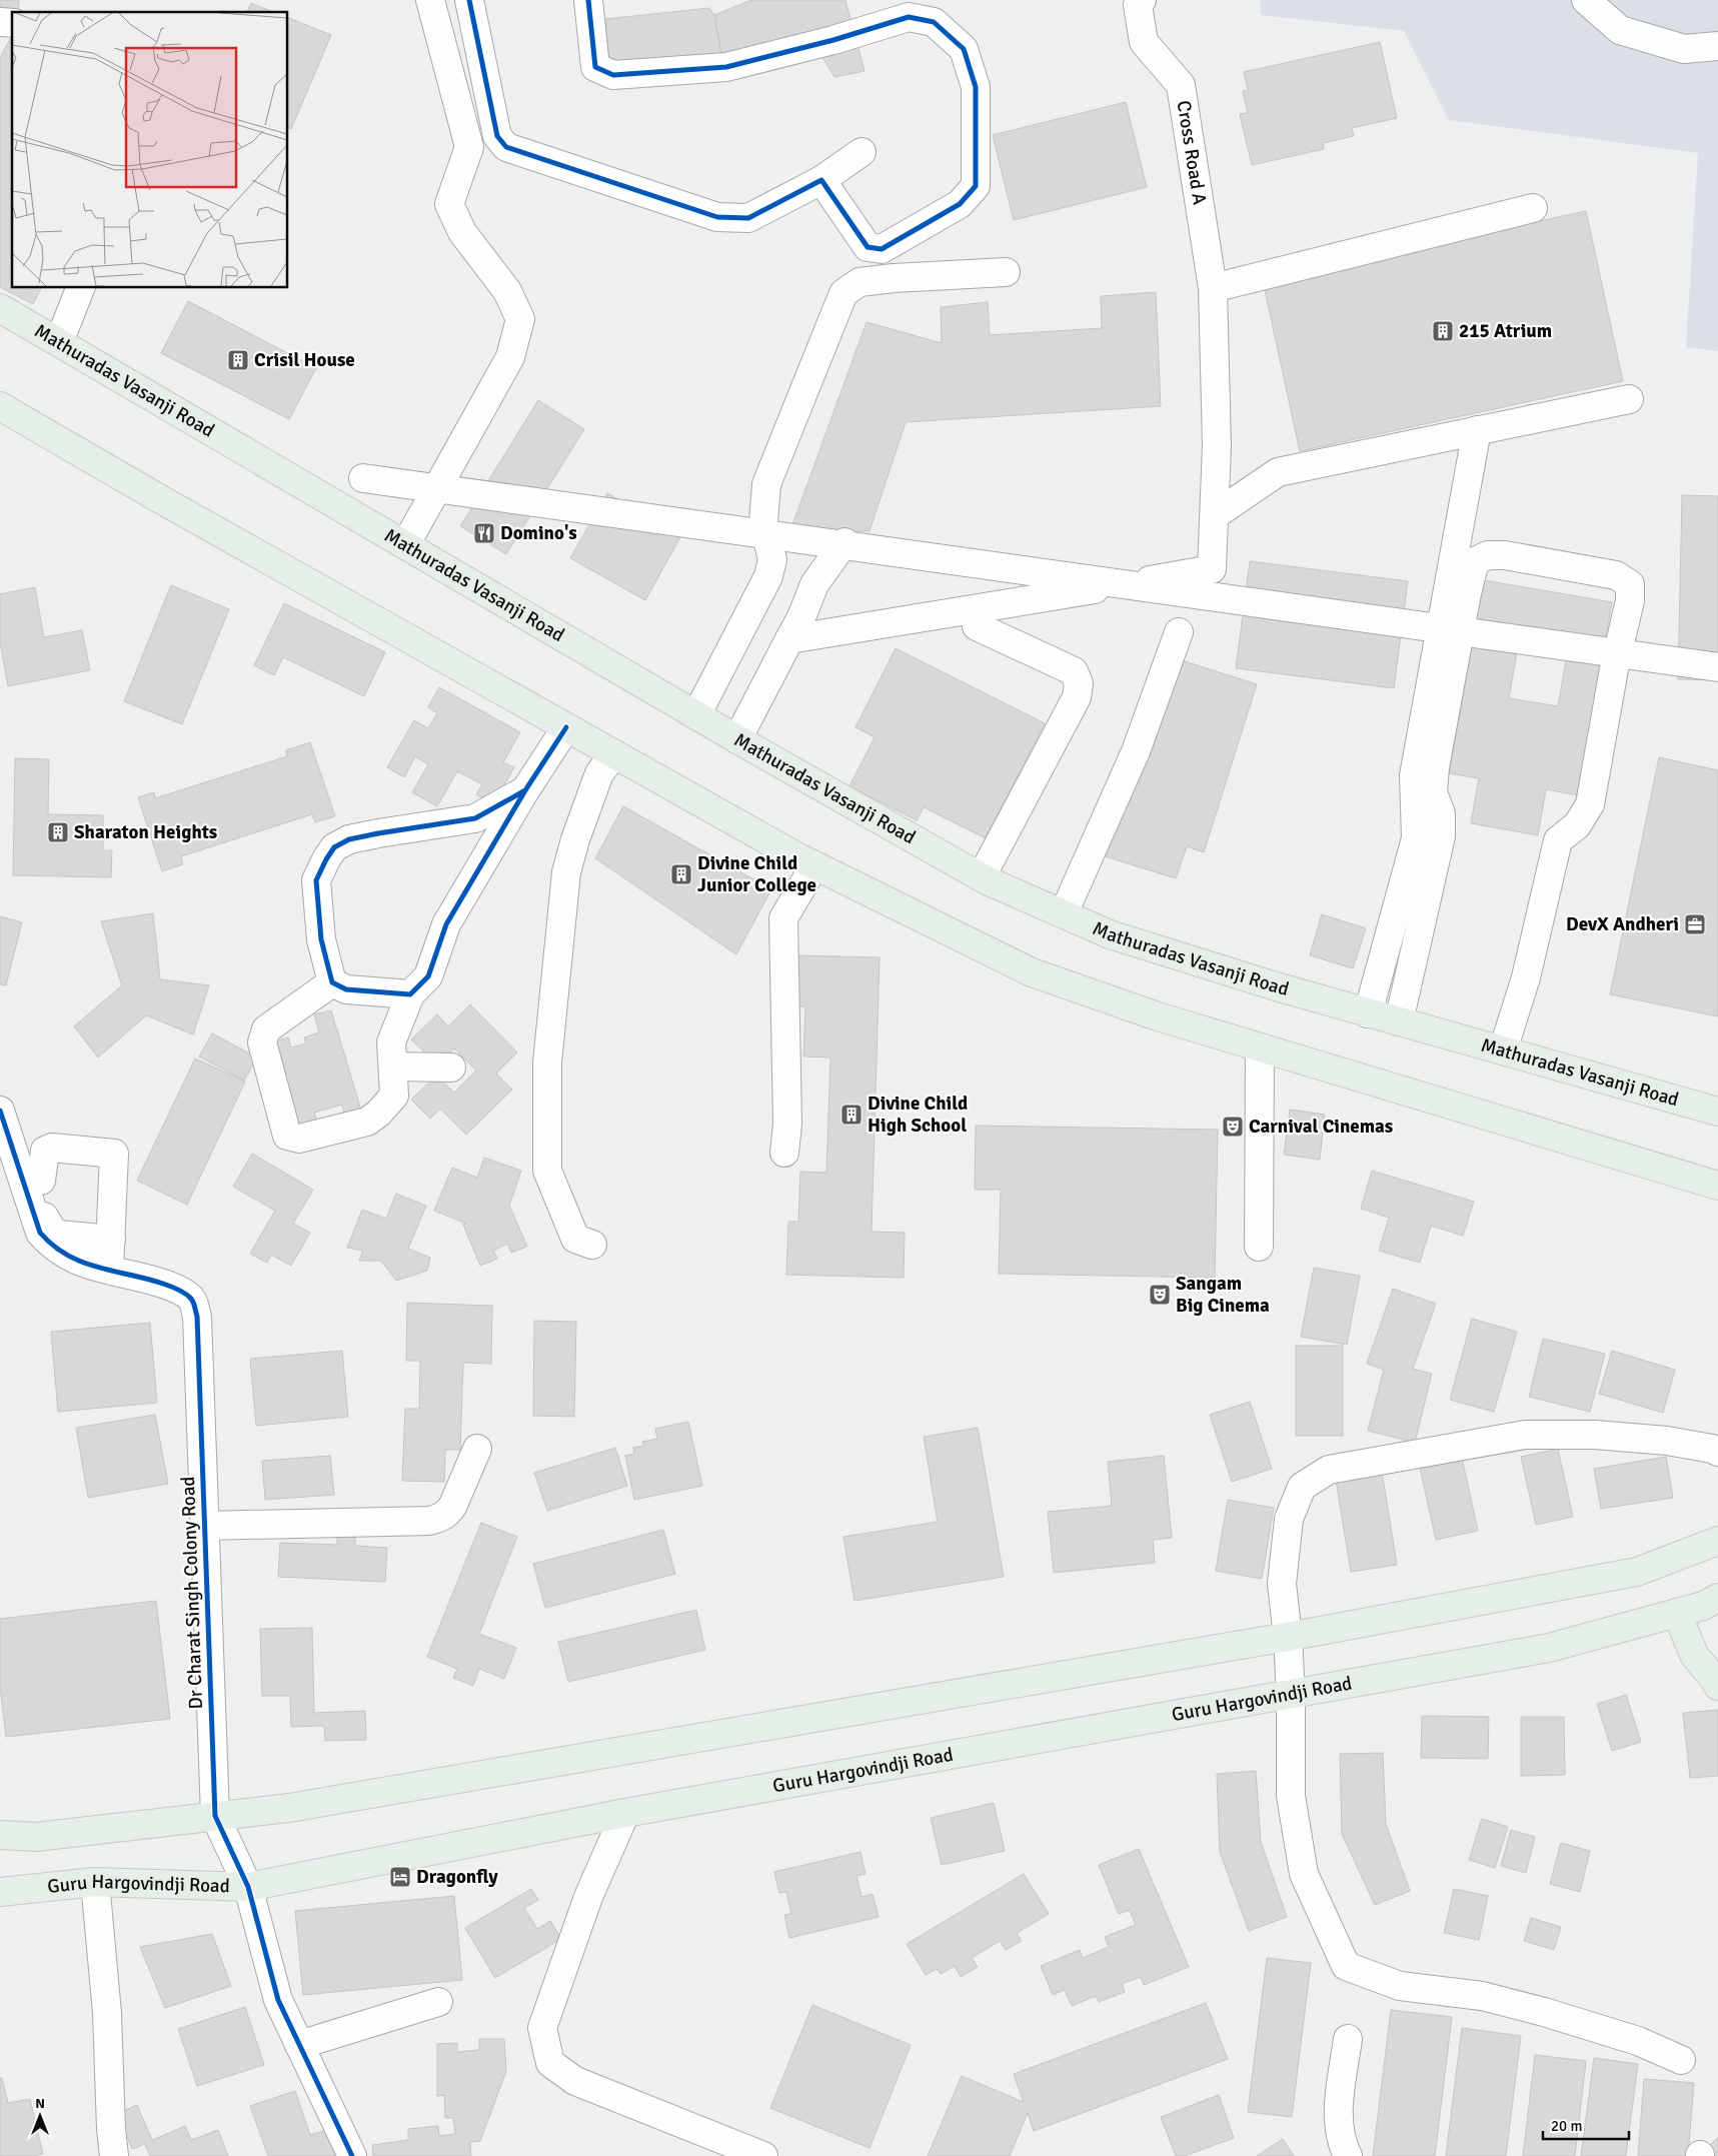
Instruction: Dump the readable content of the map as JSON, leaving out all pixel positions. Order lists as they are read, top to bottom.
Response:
{
  "streets": {
    "main road": ["Mathuradas Vasanji Road", "Guru Hargovindji Road"],
    "street": ["Cross Road A", "Dr Charat Singh Colony Road"]
  },
  "crossings": [
    ["Dr Charat Singh Colony Road", "Guru Hargovindji Road"]
  ],
  "places": {
    "building": [
      "215 Atrium",
      "Crisil House",
      "Sharaton Heights",
      "Divine Child Junior College",
      "Divine Child High School"
    ],
    "restaurant": ["Domino's"],
    "office": ["DevX Andheri"],
    "theatre": ["Carnival Cinemas", "Sangam Big Cinema"],
    "hotel": ["Dragonfly"]
  },
  "scale_bar": "20 m",
  "north": "top"
}
